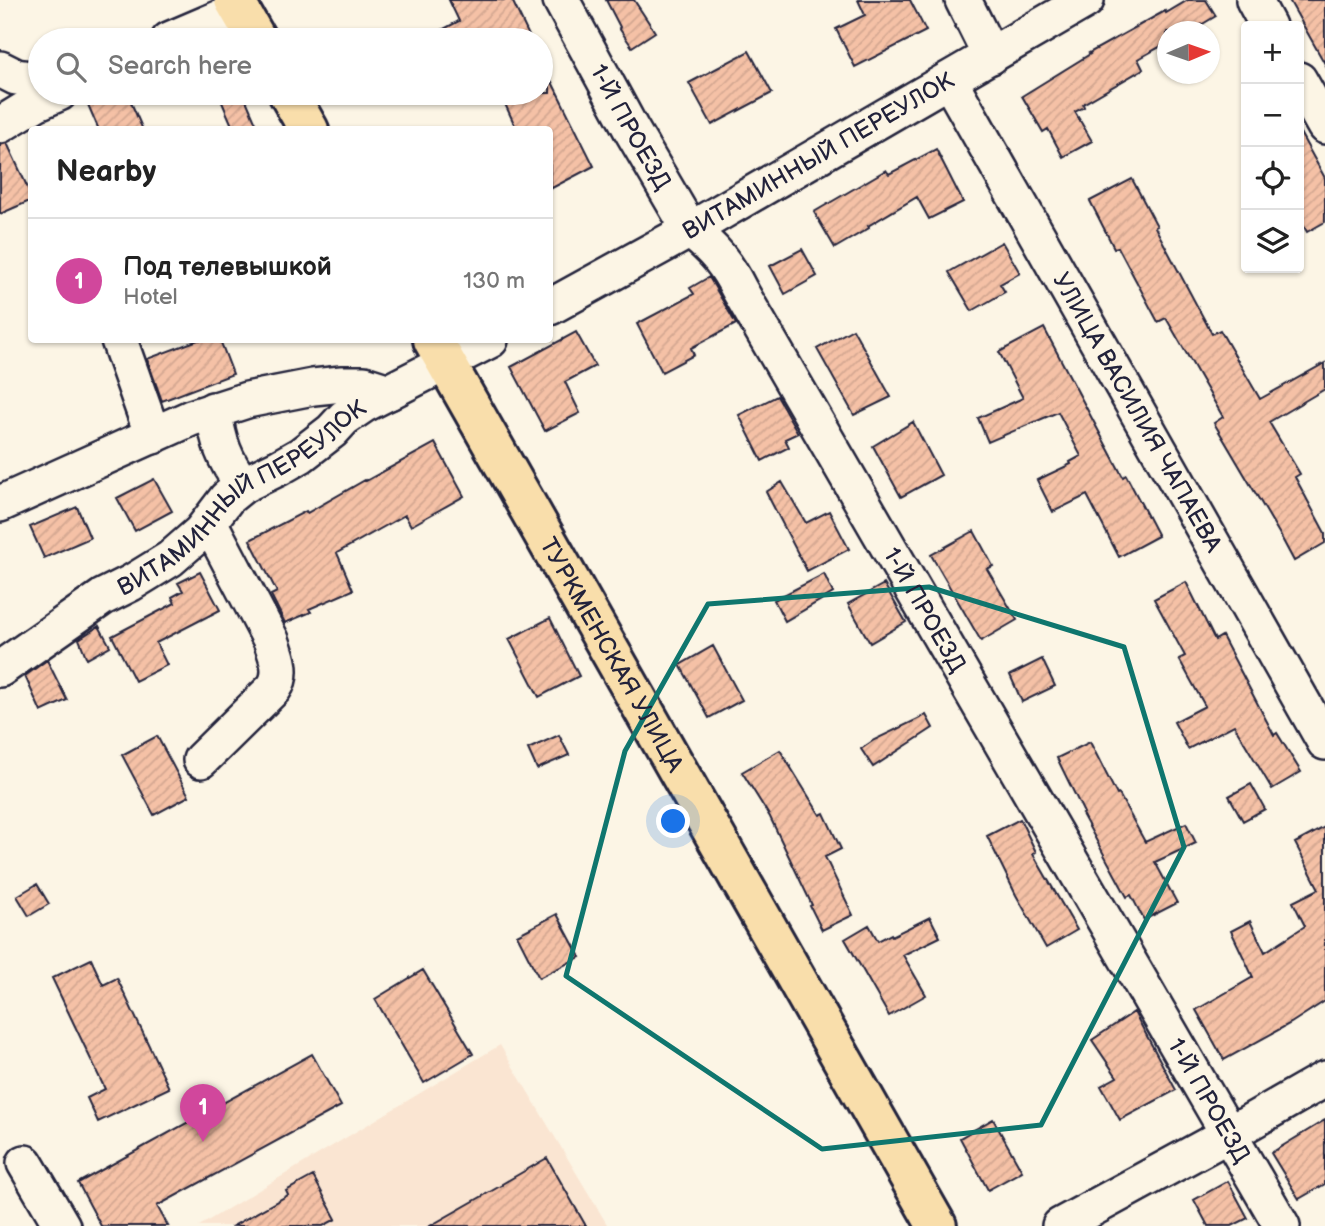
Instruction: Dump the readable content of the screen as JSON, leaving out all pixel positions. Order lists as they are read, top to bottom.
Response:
{
  "streets": {
    "main road": ["ТУРКМЕНСКАЯ УЛИЦА"],
    "street": ["1-Й ПРОЕЗД", "ВИТАМИННЫЙ ПЕРЕУЛОК", "УЛИЦА ВАСИЛИЯ ЧАПАЕВА"]
  },
  "crossings": [
    ["1-Й ПРОЕЗД", "ВИТАМИННЫЙ ПЕРЕУЛОК"],
    ["ВИТАМИННЫЙ ПЕРЕУЛОК", "УЛИЦА ВАСИЛИЯ ЧАПАЕВА"],
    ["ВИТАМИННЫЙ ПЕРЕУЛОК", "ТУРКМЕНСКАЯ УЛИЦА"]
  ],
  "north": "right",
  "page": {
    "map_buttons": ["+", "−"],
    "search": "Search here",
    "heading": "Nearby",
    "list": [
      {
        "mark": "1",
        "name": "Под телевышкой",
        "note": "Hotel",
        "value": "130 m"
      }
    ],
    "pins": "1"
  }
}
